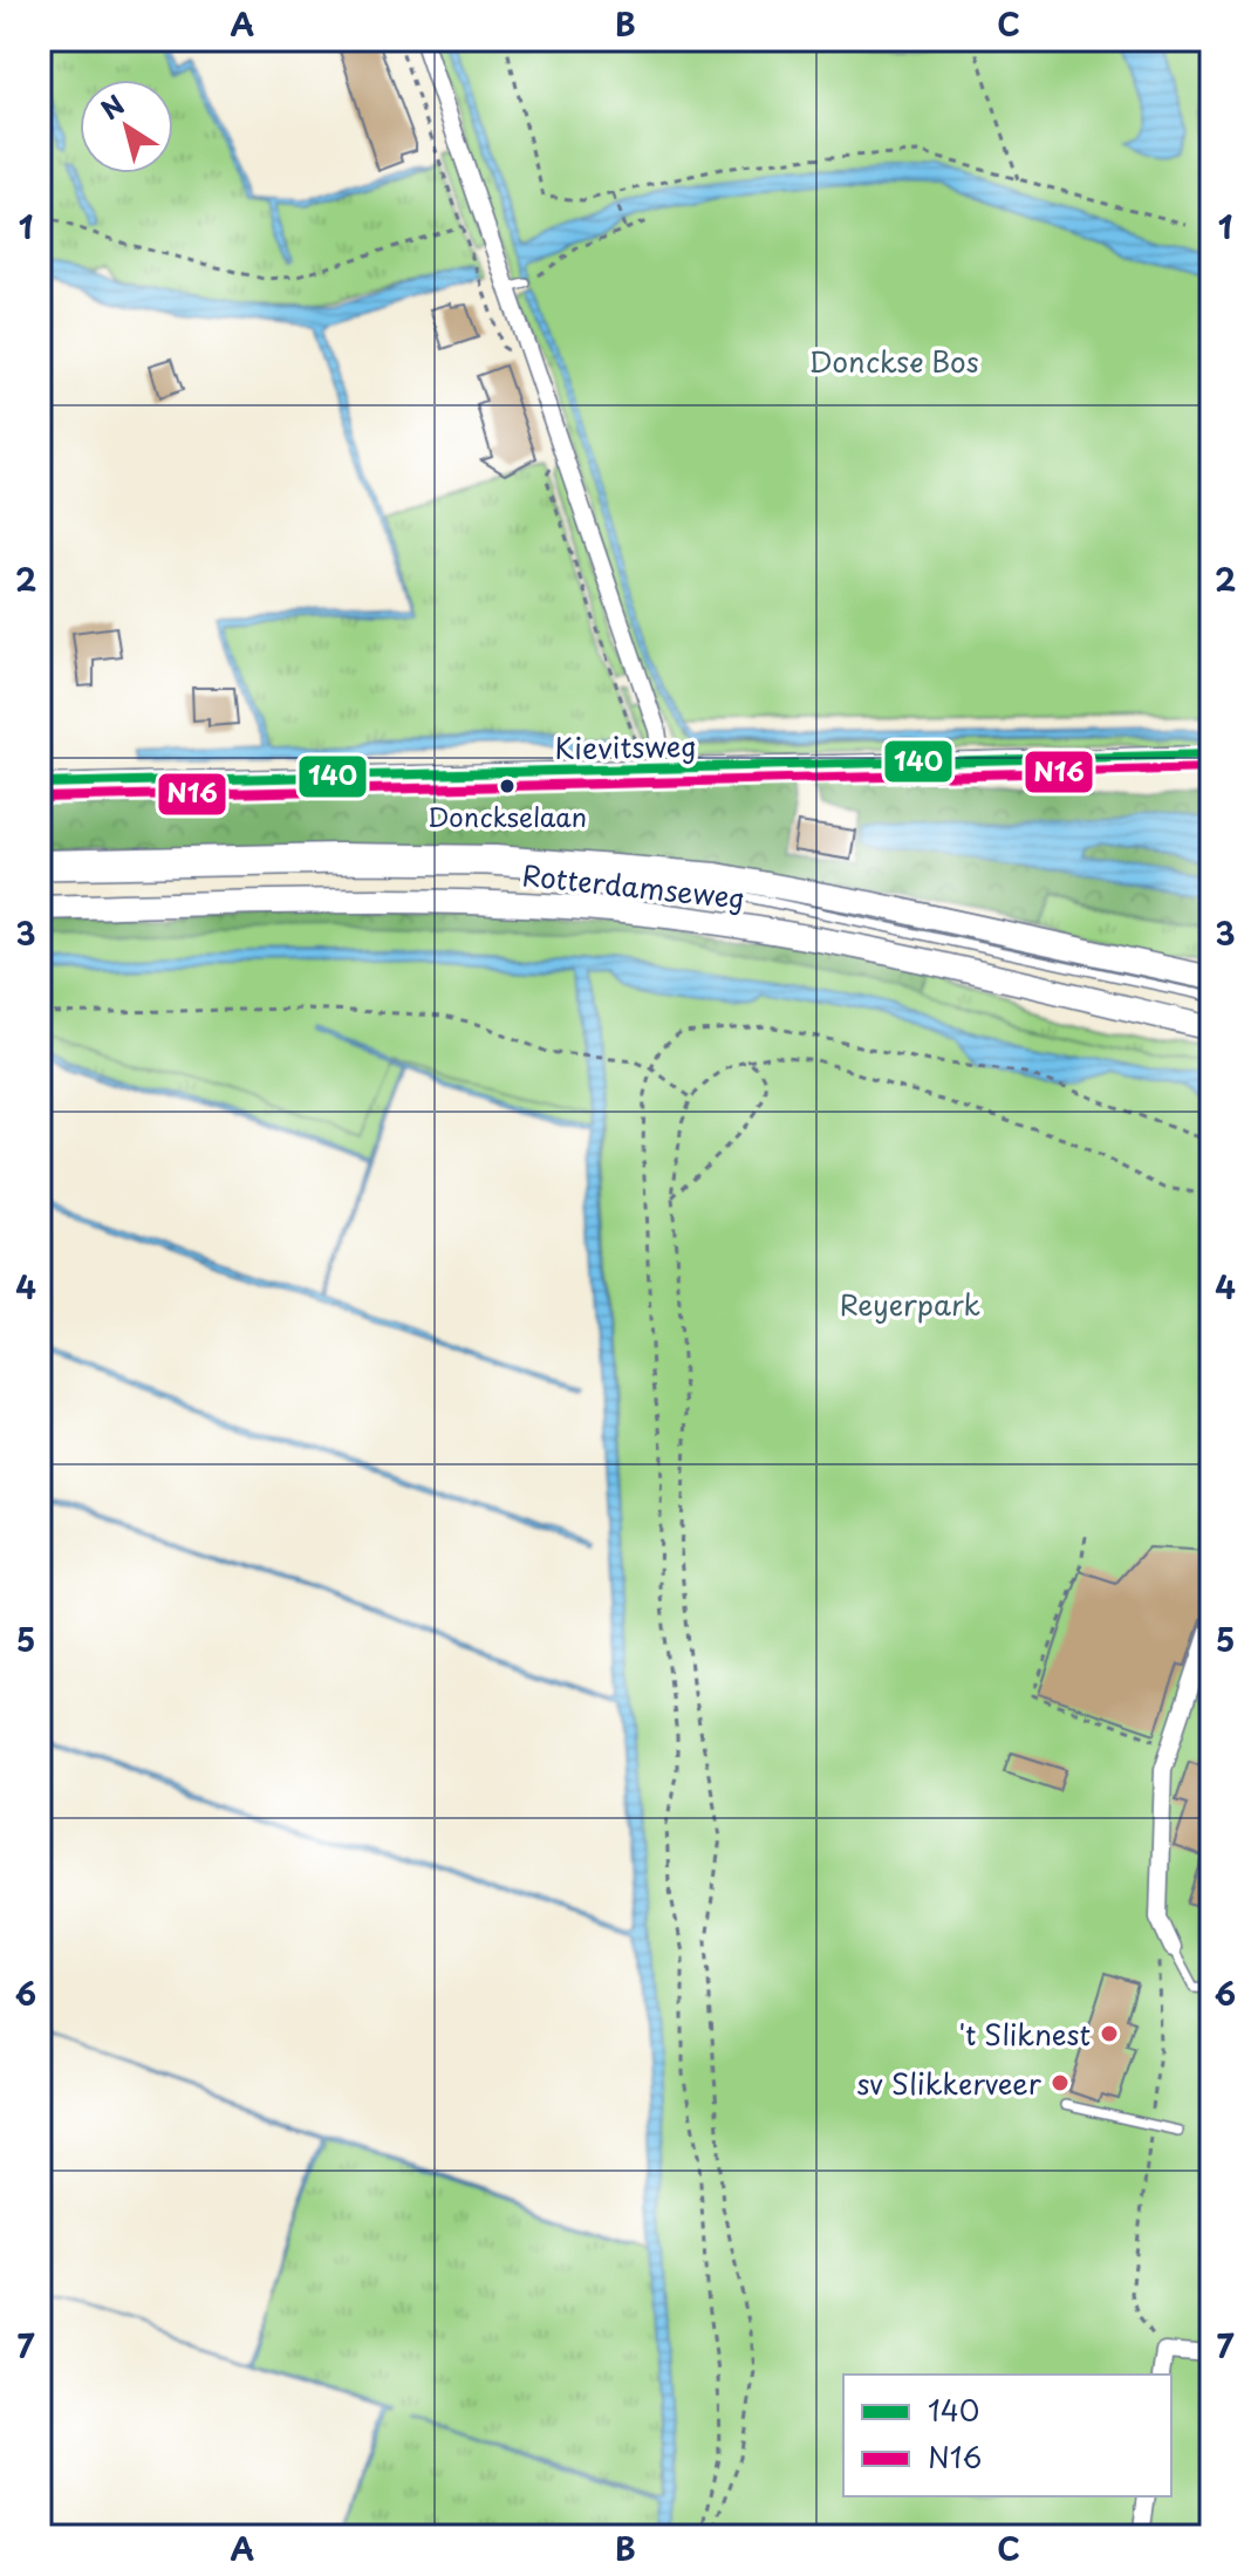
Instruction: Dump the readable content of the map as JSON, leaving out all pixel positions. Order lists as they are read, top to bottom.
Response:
{
  "streets": {
    "main road": ["Rotterdamseweg"],
    "street": ["Kievitsweg"]
  },
  "parks": ["Donckse Bos", "Reyerpark"],
  "places": ["Donckselaan", "'t Sliknest", "sv Slikkerveer"],
  "lines": ["transit line 140", "transit line N16"],
  "legend": ["140", "N16"],
  "north": "top left",
  "grid": {
    "columns": ["A", "B", "C"],
    "rows": [
      "1",
      "2",
      "3",
      "4",
      "5",
      "6",
      "7"
    ]
  }
}
